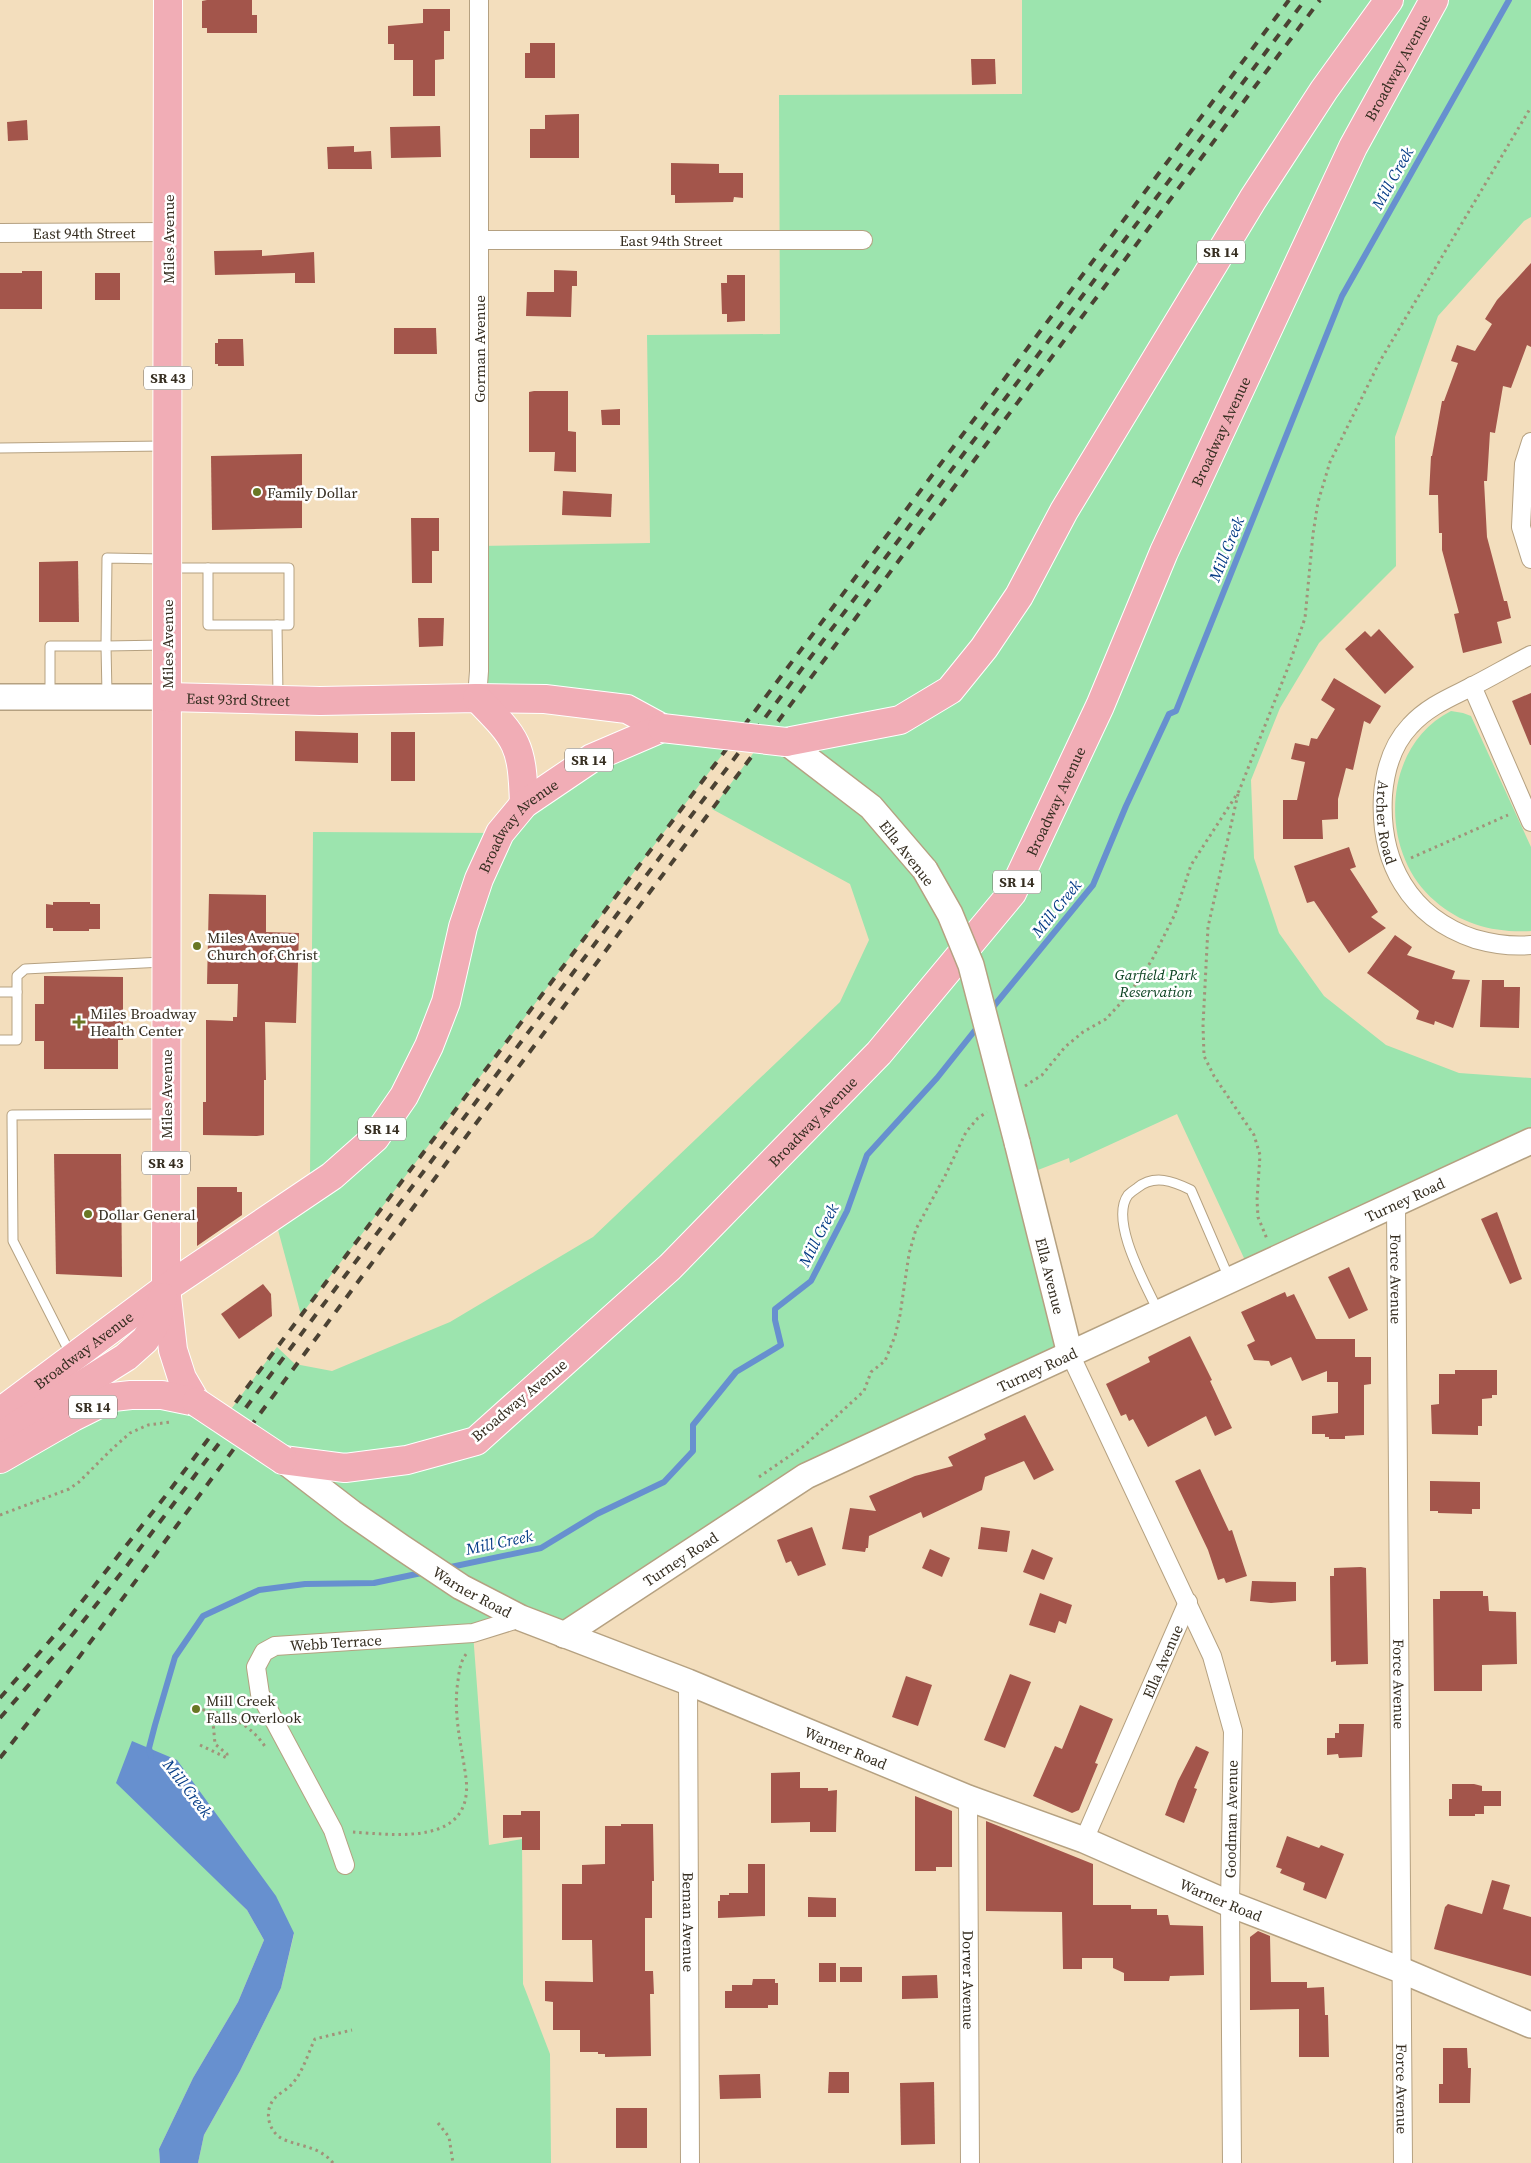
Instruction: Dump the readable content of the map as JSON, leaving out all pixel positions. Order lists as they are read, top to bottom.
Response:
{
  "streets": {
    "main road": [
      "Broadway Avenue",
      "Miles Avenue",
      "SR 14",
      "SR 43",
      "East 93rd Street",
      "Ella Avenue",
      "Turney Road",
      "Warner Road"
    ],
    "street": [
      "East 94th Street",
      "Gorman Avenue",
      "Archer Road",
      "Force Avenue",
      "Webb Terrace",
      "Goodman Avenue",
      "Beman Avenue",
      "Dorver Avenue"
    ]
  },
  "crossings": [
    ["Broadway Avenue", "Miles Avenue"],
    ["Broadway Avenue", "SR 43"],
    ["Broadway Avenue", "East 93rd Street"],
    ["Broadway Avenue", "Ella Avenue"],
    ["Broadway Avenue", "Warner Road"],
    ["East 94th Street", "Miles Avenue"],
    ["East 94th Street", "Gorman Avenue"],
    ["Miles Avenue", "SR 43"],
    ["Miles Avenue", "East 93rd Street"],
    ["SR 14", "Warner Road"],
    ["Gorman Avenue", "East 93rd Street"],
    ["Ella Avenue", "Turney Road"],
    ["Ella Avenue", "Warner Road"],
    ["Ella Avenue", "Goodman Avenue"],
    ["Turney Road", "Force Avenue"],
    ["Turney Road", "Warner Road"],
    ["Force Avenue", "Warner Road"],
    ["Warner Road", "Webb Terrace"],
    ["Warner Road", "Goodman Avenue"],
    ["Warner Road", "Beman Avenue"],
    ["Warner Road", "Dorver Avenue"]
  ],
  "water": ["Mill Creek"],
  "parks": ["Garfield Park Reservation"],
  "places": {
    "other": [
      "Family Dollar",
      "Miles Avenue Church of Christ",
      "Dollar General",
      "Mill Creek Falls Overlook"
    ],
    "health": ["Miles Broadway Health Center"]
  }
}
